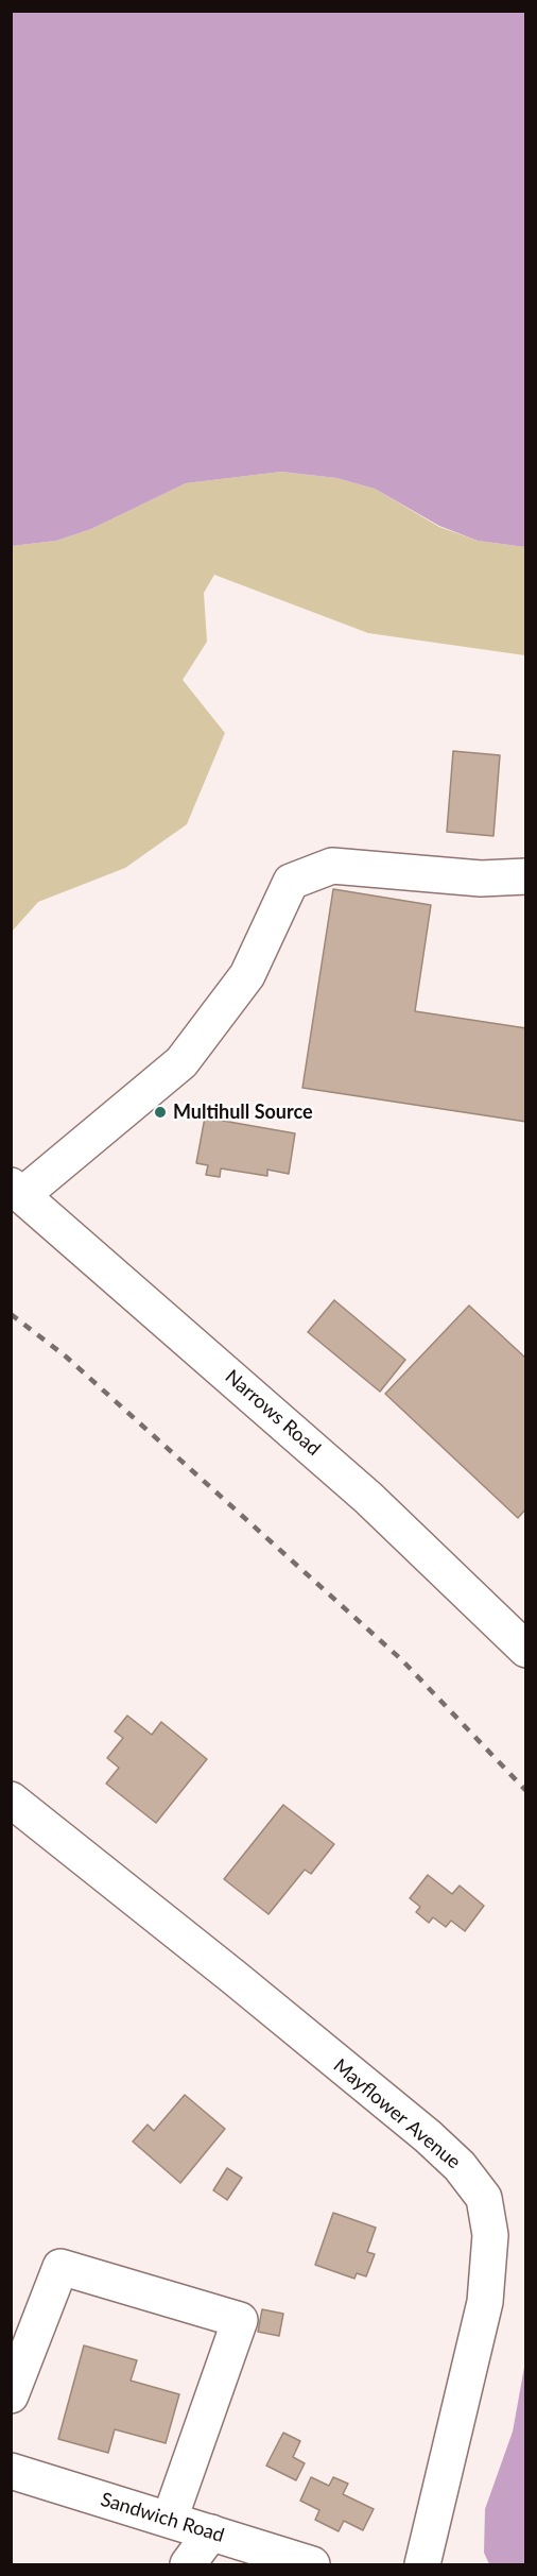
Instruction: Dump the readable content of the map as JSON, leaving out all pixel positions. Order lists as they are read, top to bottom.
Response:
{
  "streets": {
    "main road": ["Narrows Road", "Mayflower Avenue", "Sandwich Road"]
  },
  "places": ["Multihull Source"]
}
